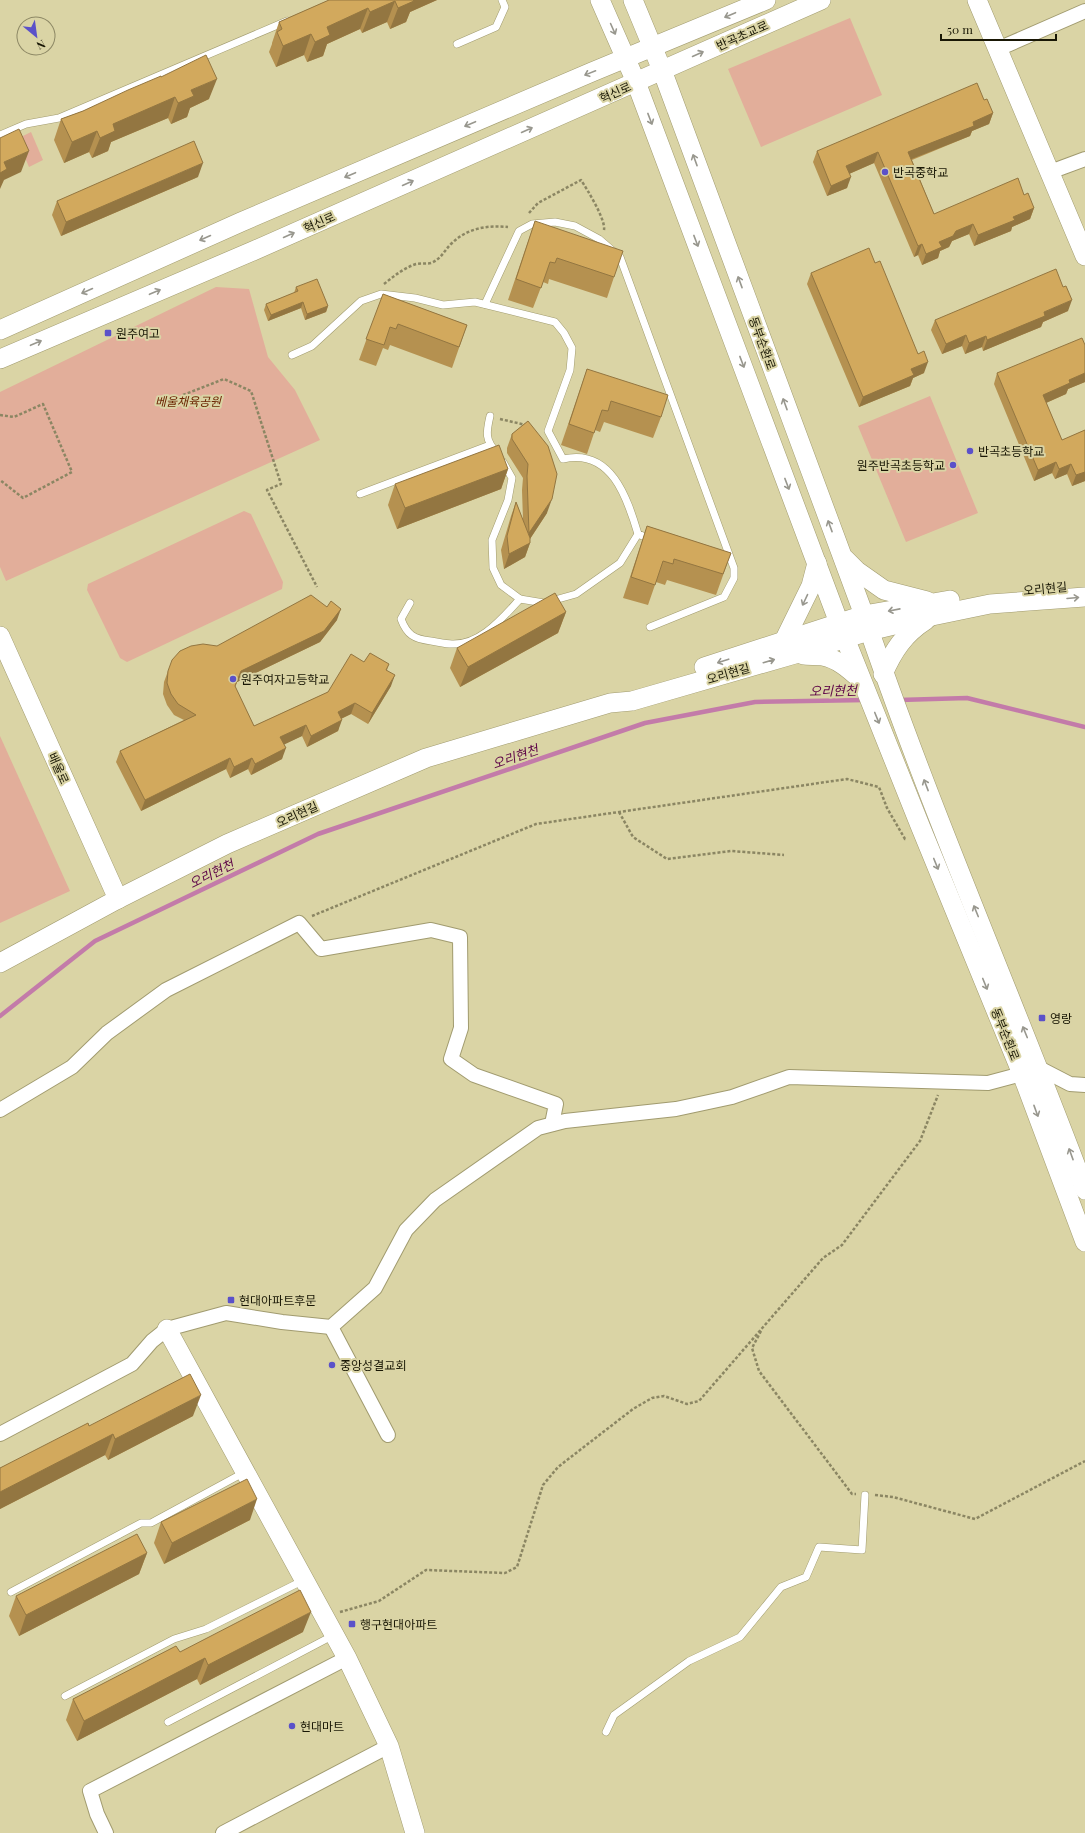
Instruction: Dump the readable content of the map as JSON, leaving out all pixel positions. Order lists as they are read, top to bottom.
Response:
{
  "streets": {
    "street": [
      "반곡초교로",
      "혁신로",
      "동부순환로",
      "오리현길",
      "배울로"
    ]
  },
  "crossings": [
    ["반곡초교로", "혁신로"],
    ["반곡초교로", "동부순환로"],
    ["동부순환로", "오리현길"],
    ["오리현길", "배울로"]
  ],
  "water": ["오리현천"],
  "parks": ["베울채육공원"],
  "places": {
    "other": [
      "반곡중학교",
      "반곡초등학교",
      "원주반곡초등학교",
      "원주여자고등학교",
      "중앙성결교회",
      "현대마트"
    ],
    "transit": [
      "원주여고",
      "영랑",
      "현대아파트후문",
      "행구현대아파트"
    ]
  },
  "scale_bar": "50 m",
  "north": "bottom right"
}
